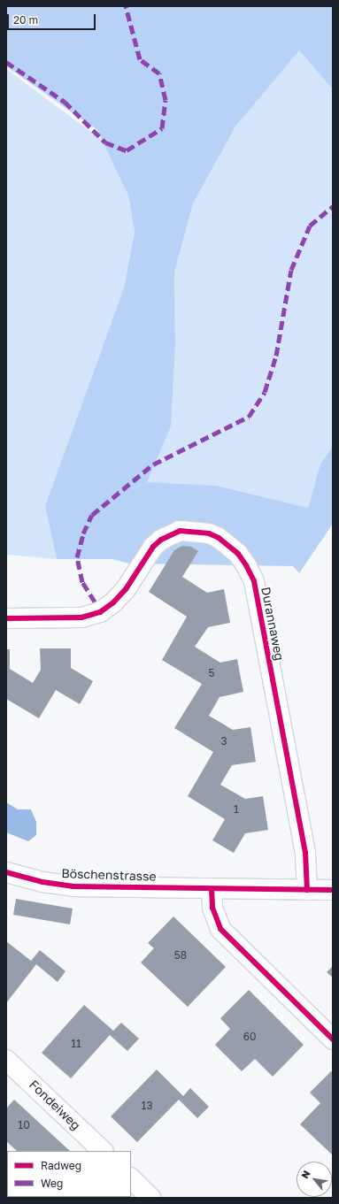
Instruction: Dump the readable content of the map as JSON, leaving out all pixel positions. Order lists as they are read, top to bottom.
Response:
{
  "streets": {
    "street": ["Durannaweg", "Böschenstrasse", "Fondeiweg"]
  },
  "crossings": [
    ["Durannaweg", "Böschenstrasse"]
  ],
  "house_numbers": [
    "5",
    "3",
    "1",
    "58",
    "60",
    "11",
    "13",
    "10"
  ],
  "legend": ["Radweg", "Weg"],
  "scale_bar": "20 m",
  "north": "top left"
}
